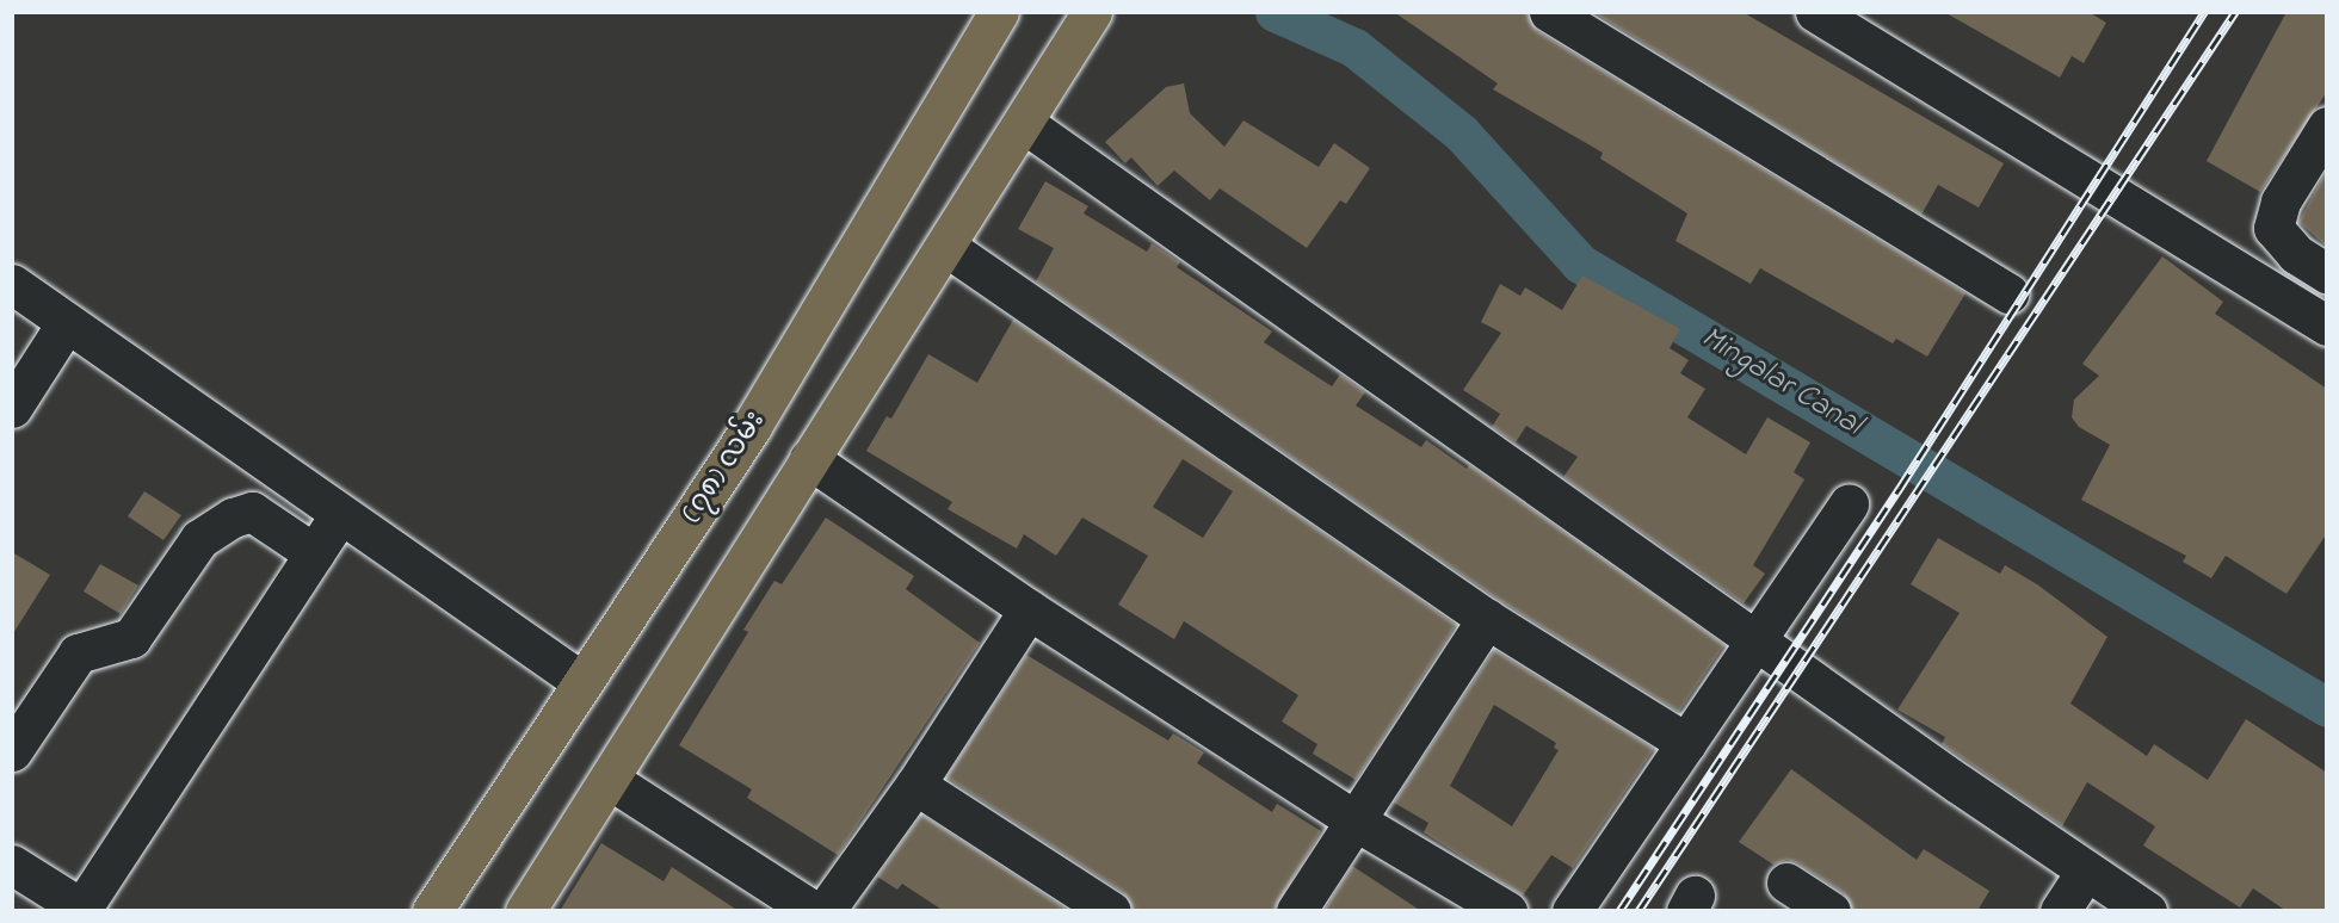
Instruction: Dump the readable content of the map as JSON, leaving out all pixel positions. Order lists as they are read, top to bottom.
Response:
{
  "streets": {
    "main road": ["(၇၈) လမ်း"]
  },
  "water": ["Mingalar Canal"]
}
